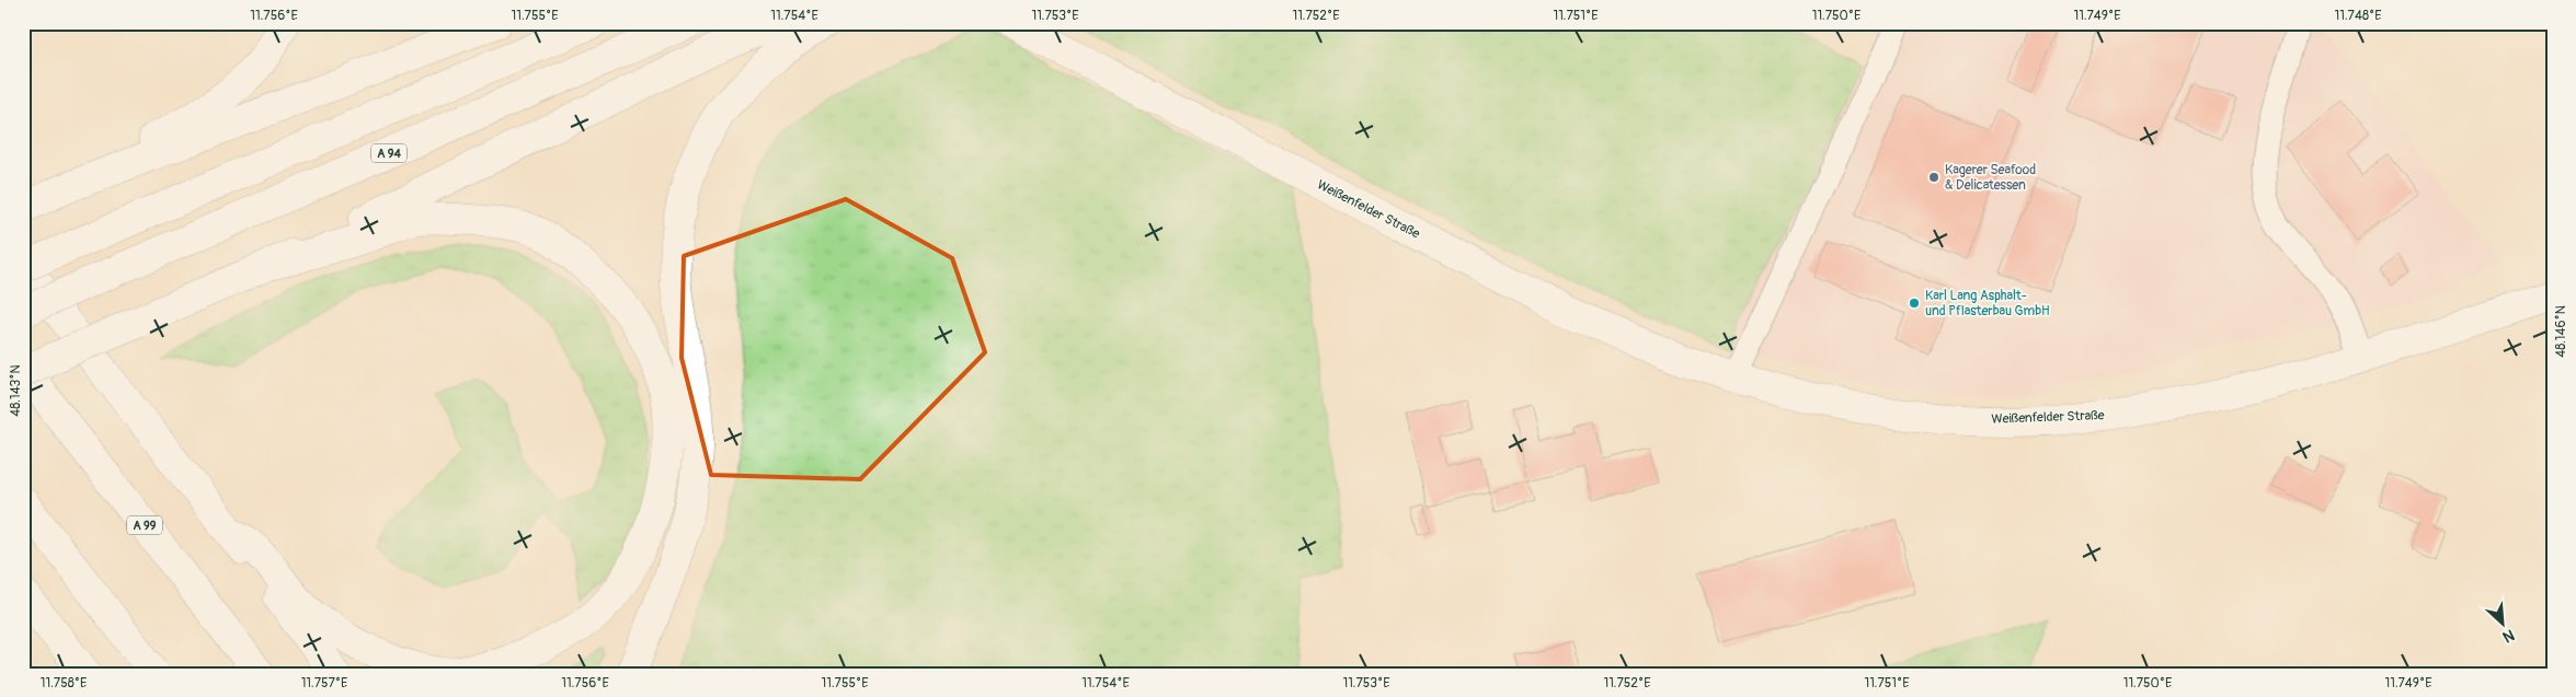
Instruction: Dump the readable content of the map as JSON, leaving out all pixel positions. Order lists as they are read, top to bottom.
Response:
{
  "streets": {
    "main road": ["A 94", "Weißenfelder Straße", "A 99"]
  },
  "places": ["Kagerer Seafood & Delicatessen", "Karl Lang Asphalt- und Pflasterbau GmbH"],
  "north": "bottom right",
  "coordinates": [
    "11.756°E",
    "11.755°E",
    "11.754°E",
    "11.753°E",
    "11.752°E",
    "11.751°E",
    "11.750°E",
    "11.749°E",
    "11.748°E",
    "48.146°N",
    "48.143°N",
    "11.758°E",
    "11.757°E"
  ]
}
